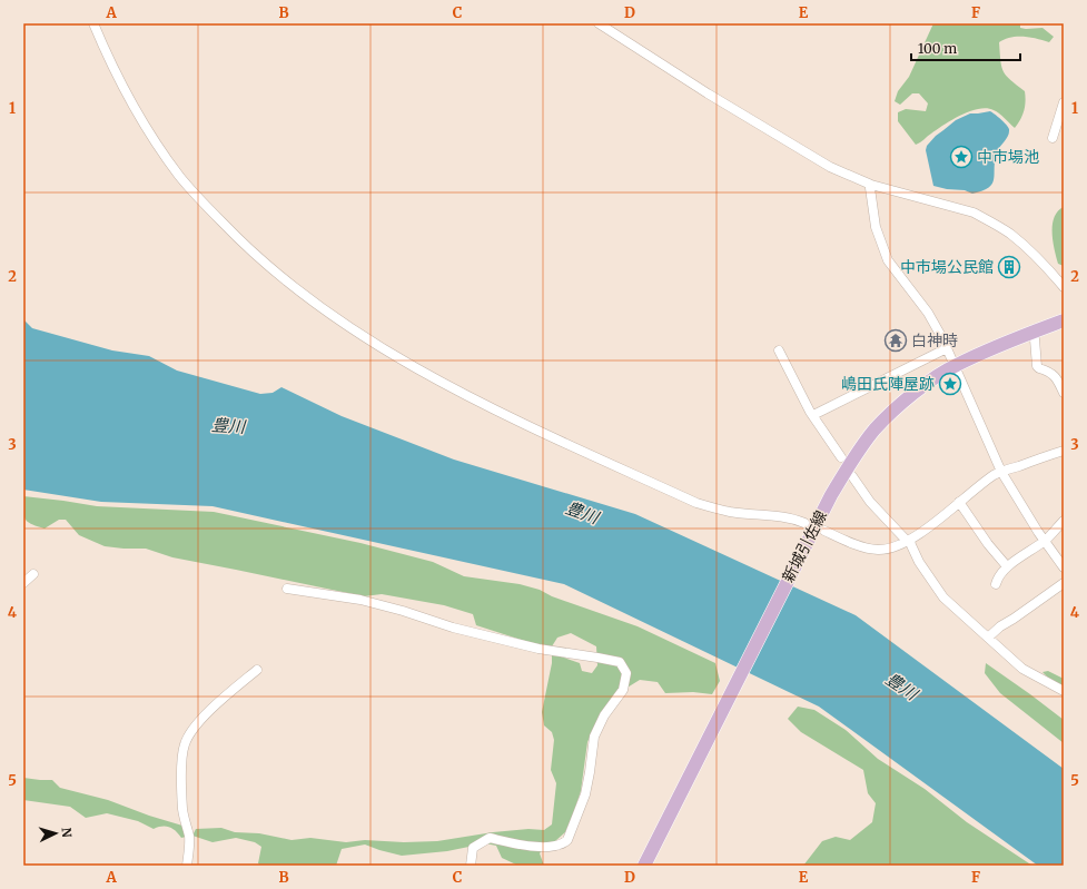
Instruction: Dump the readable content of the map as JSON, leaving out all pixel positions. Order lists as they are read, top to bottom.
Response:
{
  "streets": {
    "main road": ["新城引佐線"]
  },
  "water": ["豊川"],
  "places": {
    "place": ["中市場池", "嶋田氏陣屋跡"],
    "building": ["中市場公民館"],
    "temple": ["白神時"]
  },
  "scale_bar": "100 m",
  "north": "right",
  "grid": {
    "columns": [
      "A",
      "B",
      "C",
      "D",
      "E",
      "F"
    ],
    "rows": [
      "1",
      "2",
      "3",
      "4",
      "5"
    ]
  }
}
